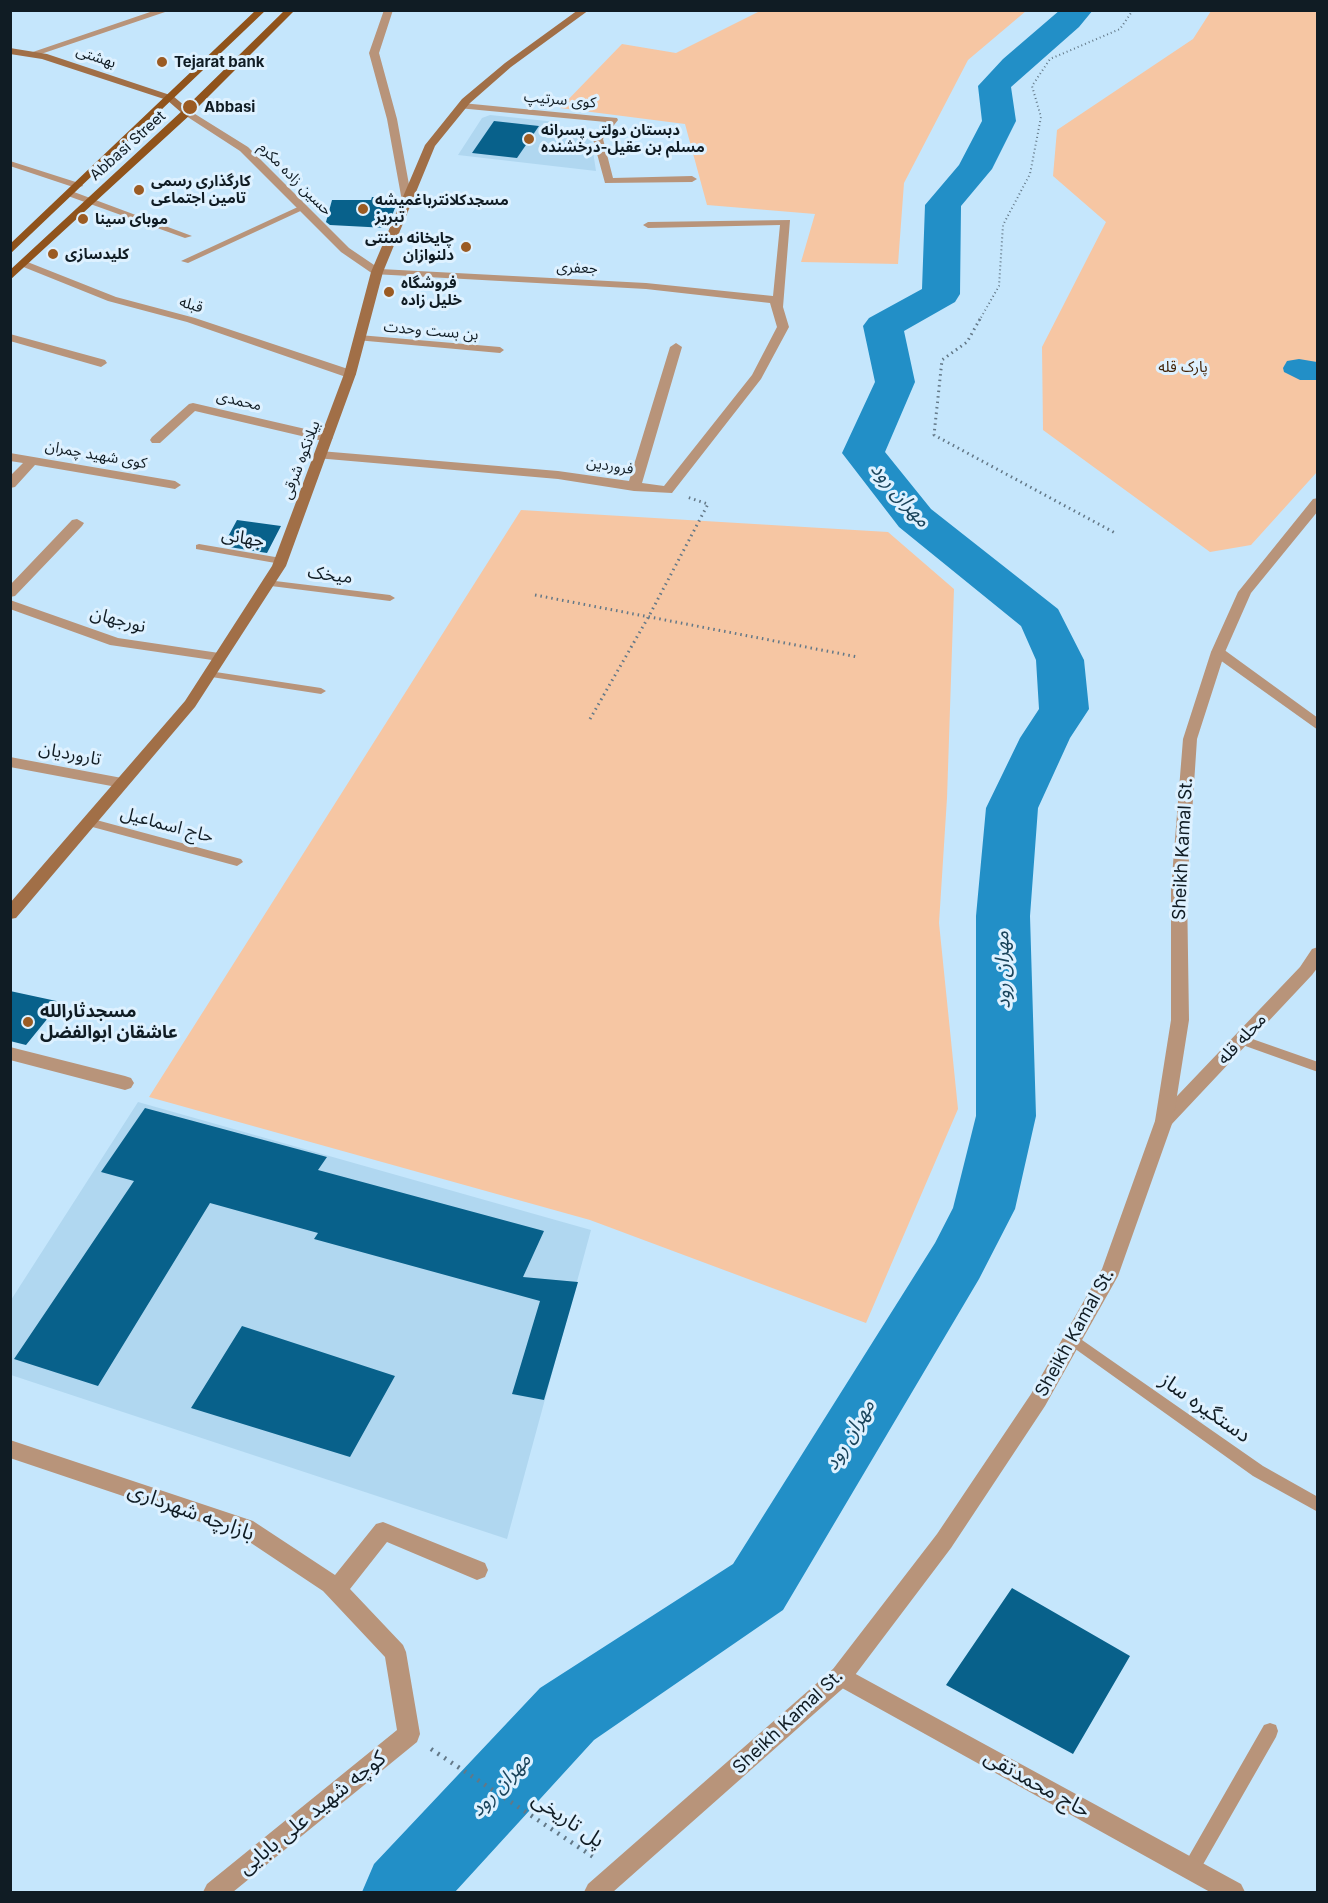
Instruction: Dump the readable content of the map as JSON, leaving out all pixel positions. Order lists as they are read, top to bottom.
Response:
{
  "streets": {
    "main road": ["بهشتی", "Abbasi Street", "بیلانکوه شرقی"],
    "street": [
      "کوی سرتیپ",
      "حسین زاده مکرم",
      "جعفری",
      "قبله",
      "محمدی",
      "کوی شهید چمران",
      "فروردین",
      "نورجهان",
      "تاروردیان",
      "Sheikh Kamal St.",
      "محله قله",
      "بازارچه شهرداری",
      "حاج محمدتقی",
      "کوچه شهید علی بابایی"
    ],
    "lane": [
      "بن بست وحدت",
      "جهانی",
      "میخک",
      "حاج اسماعیل",
      "دستگیره ساز"
    ],
    "path": ["پل تاریخی"]
  },
  "crossings": [
    ["بهشتی", "Abbasi Street"],
    ["بهشتی", "حسین زاده مکرم"],
    ["کوی سرتیپ", "بیلانکوه شرقی"],
    ["Abbasi Street", "حسین زاده مکرم"],
    ["Abbasi Street", "قبله"],
    ["حسین زاده مکرم", "جعفری"],
    ["حسین زاده مکرم", "بیلانکوه شرقی"],
    ["جعفری", "بیلانکوه شرقی"],
    ["قبله", "بیلانکوه شرقی"],
    ["بن بست وحدت", "بیلانکوه شرقی"],
    ["محمدی", "بیلانکوه شرقی"],
    ["بیلانکوه شرقی", "فروردین"],
    ["بیلانکوه شرقی", "جهانی"],
    ["بیلانکوه شرقی", "میخک"],
    ["بیلانکوه شرقی", "نورجهان"],
    ["بیلانکوه شرقی", "تاروردیان"],
    ["بیلانکوه شرقی", "حاج اسماعیل"],
    ["Sheikh Kamal St.", "محله قله"],
    ["Sheikh Kamal St.", "دستگیره ساز"],
    ["Sheikh Kamal St.", "حاج محمدتقی"],
    ["Sheikh Kamal St.", "پل تاریخی"],
    ["بازارچه شهرداری", "کوچه شهید علی بابایی"],
    ["بازارچه شهرداری", "پل تاریخی"],
    ["کوچه شهید علی بابایی", "پل تاریخی"]
  ],
  "water": ["مهران رود"],
  "parks": ["پارک قله"],
  "places": [
    "Tejarat bank",
    "Abbasi",
    "دبستان دولتی پسرانه مسلم بن عقیل-درخشنده",
    "کارگذاری رسمی تامین اجتماعی",
    "مسجدکلانترباغمیشه تبریز",
    "موبای سینا",
    "چایخانه سنتی دلنوازان",
    "کلیدسازی",
    "فروشگاه خلیل زاده",
    "مسجدثارالله عاشقان ابوالفضل"
  ]
}
